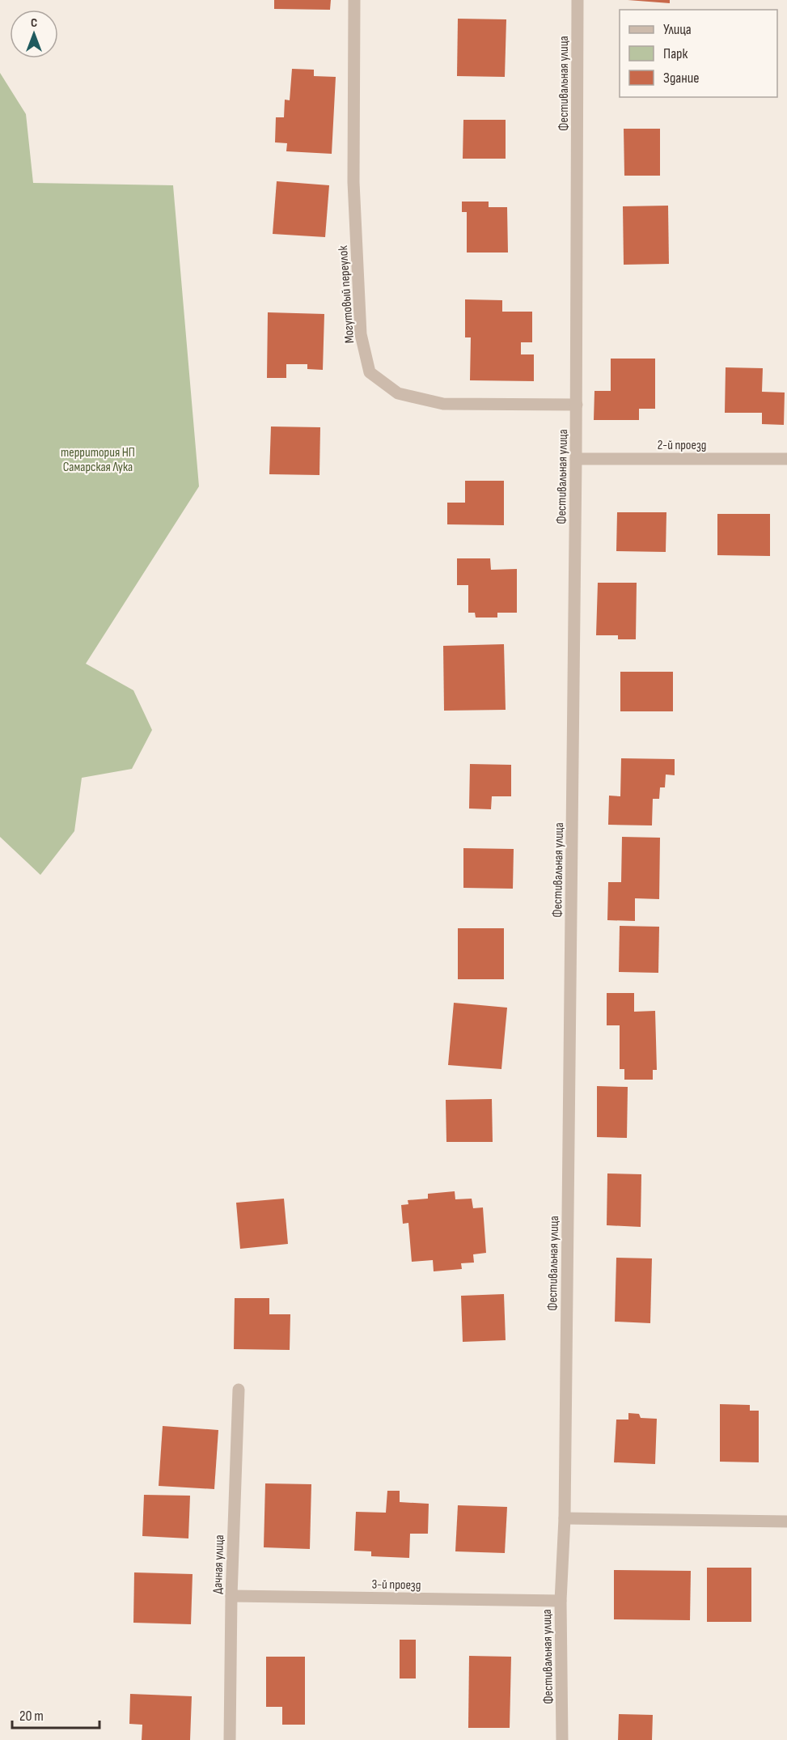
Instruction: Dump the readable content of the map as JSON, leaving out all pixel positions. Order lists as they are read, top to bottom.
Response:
{
  "streets": {
    "street": [
      "Фестивальная улица",
      "Могутовый переулок",
      "2-й проезд",
      "Дачная улица",
      "3-й проезд"
    ]
  },
  "crossings": [
    ["Фестивальная улица", "Могутовый переулок"],
    ["Фестивальная улица", "2-й проезд"],
    ["Фестивальная улица", "3-й проезд"],
    ["Дачная улица", "3-й проезд"]
  ],
  "parks": ["территория НП Самарская Лука"],
  "legend": ["Улица", "Парк", "Здание"],
  "scale_bar": "20 m",
  "north": "top"
}
